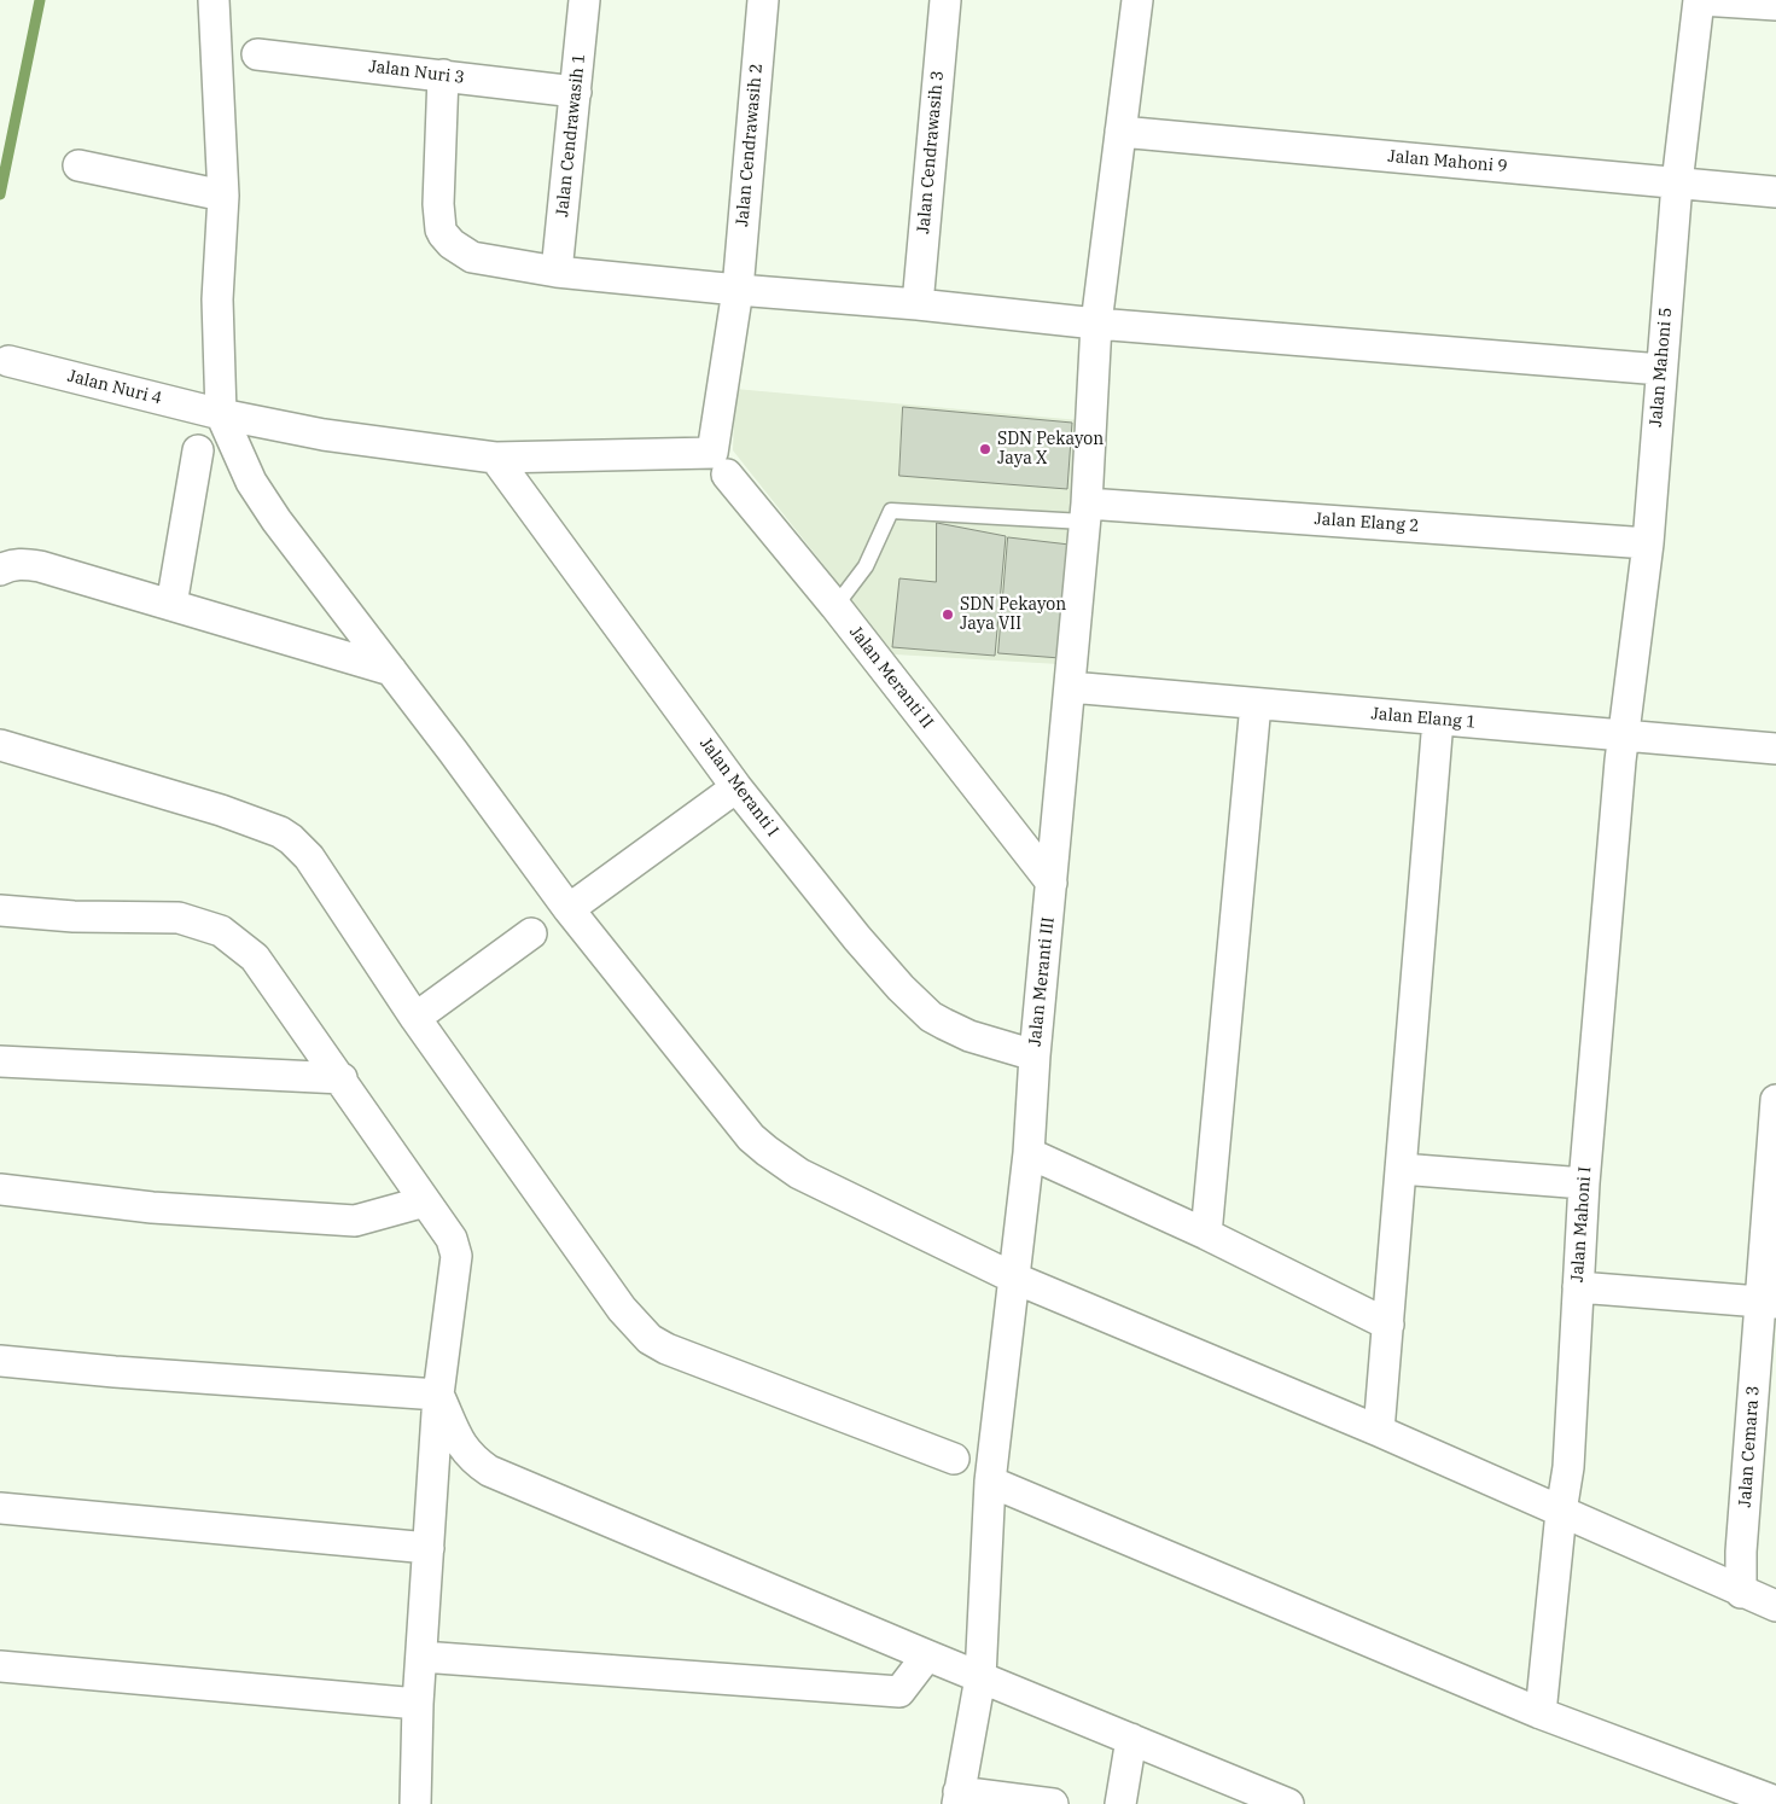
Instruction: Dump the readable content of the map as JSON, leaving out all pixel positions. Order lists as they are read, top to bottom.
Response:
{
  "streets": {
    "street": [
      "Jalan Nuri 3",
      "Jalan Cendrawasih 1",
      "Jalan Cendrawasih 2",
      "Jalan Cendrawasih 3",
      "Jalan Mahoni 9",
      "Jalan Mahoni 5",
      "Jalan Nuri 4",
      "Jalan Elang 2",
      "Jalan Meranti II",
      "Jalan Elang 1",
      "Jalan Meranti I",
      "Jalan Meranti III",
      "Jalan Mahoni I",
      "Jalan Cemara 3"
    ]
  },
  "crossings": [
    ["Jalan Nuri 3", "Jalan Cendrawasih 1"],
    ["Jalan Cendrawasih 2", "Jalan Nuri 4"],
    ["Jalan Cendrawasih 2", "Jalan Meranti I"],
    ["Jalan Mahoni 9", "Jalan Mahoni 5"],
    ["Jalan Mahoni 9", "Jalan Meranti III"],
    ["Jalan Mahoni 5", "Jalan Elang 2"],
    ["Jalan Mahoni 5", "Jalan Elang 1"],
    ["Jalan Mahoni 5", "Jalan Mahoni I"],
    ["Jalan Nuri 4", "Jalan Meranti I"],
    ["Jalan Elang 2", "Jalan Meranti III"],
    ["Jalan Meranti II", "Jalan Meranti III"],
    ["Jalan Elang 1", "Jalan Meranti III"],
    ["Jalan Elang 1", "Jalan Mahoni I"],
    ["Jalan Meranti I", "Jalan Meranti III"]
  ],
  "places": ["SDN Pekayon Jaya X", "SDN Pekayon Jaya VII"]
}
